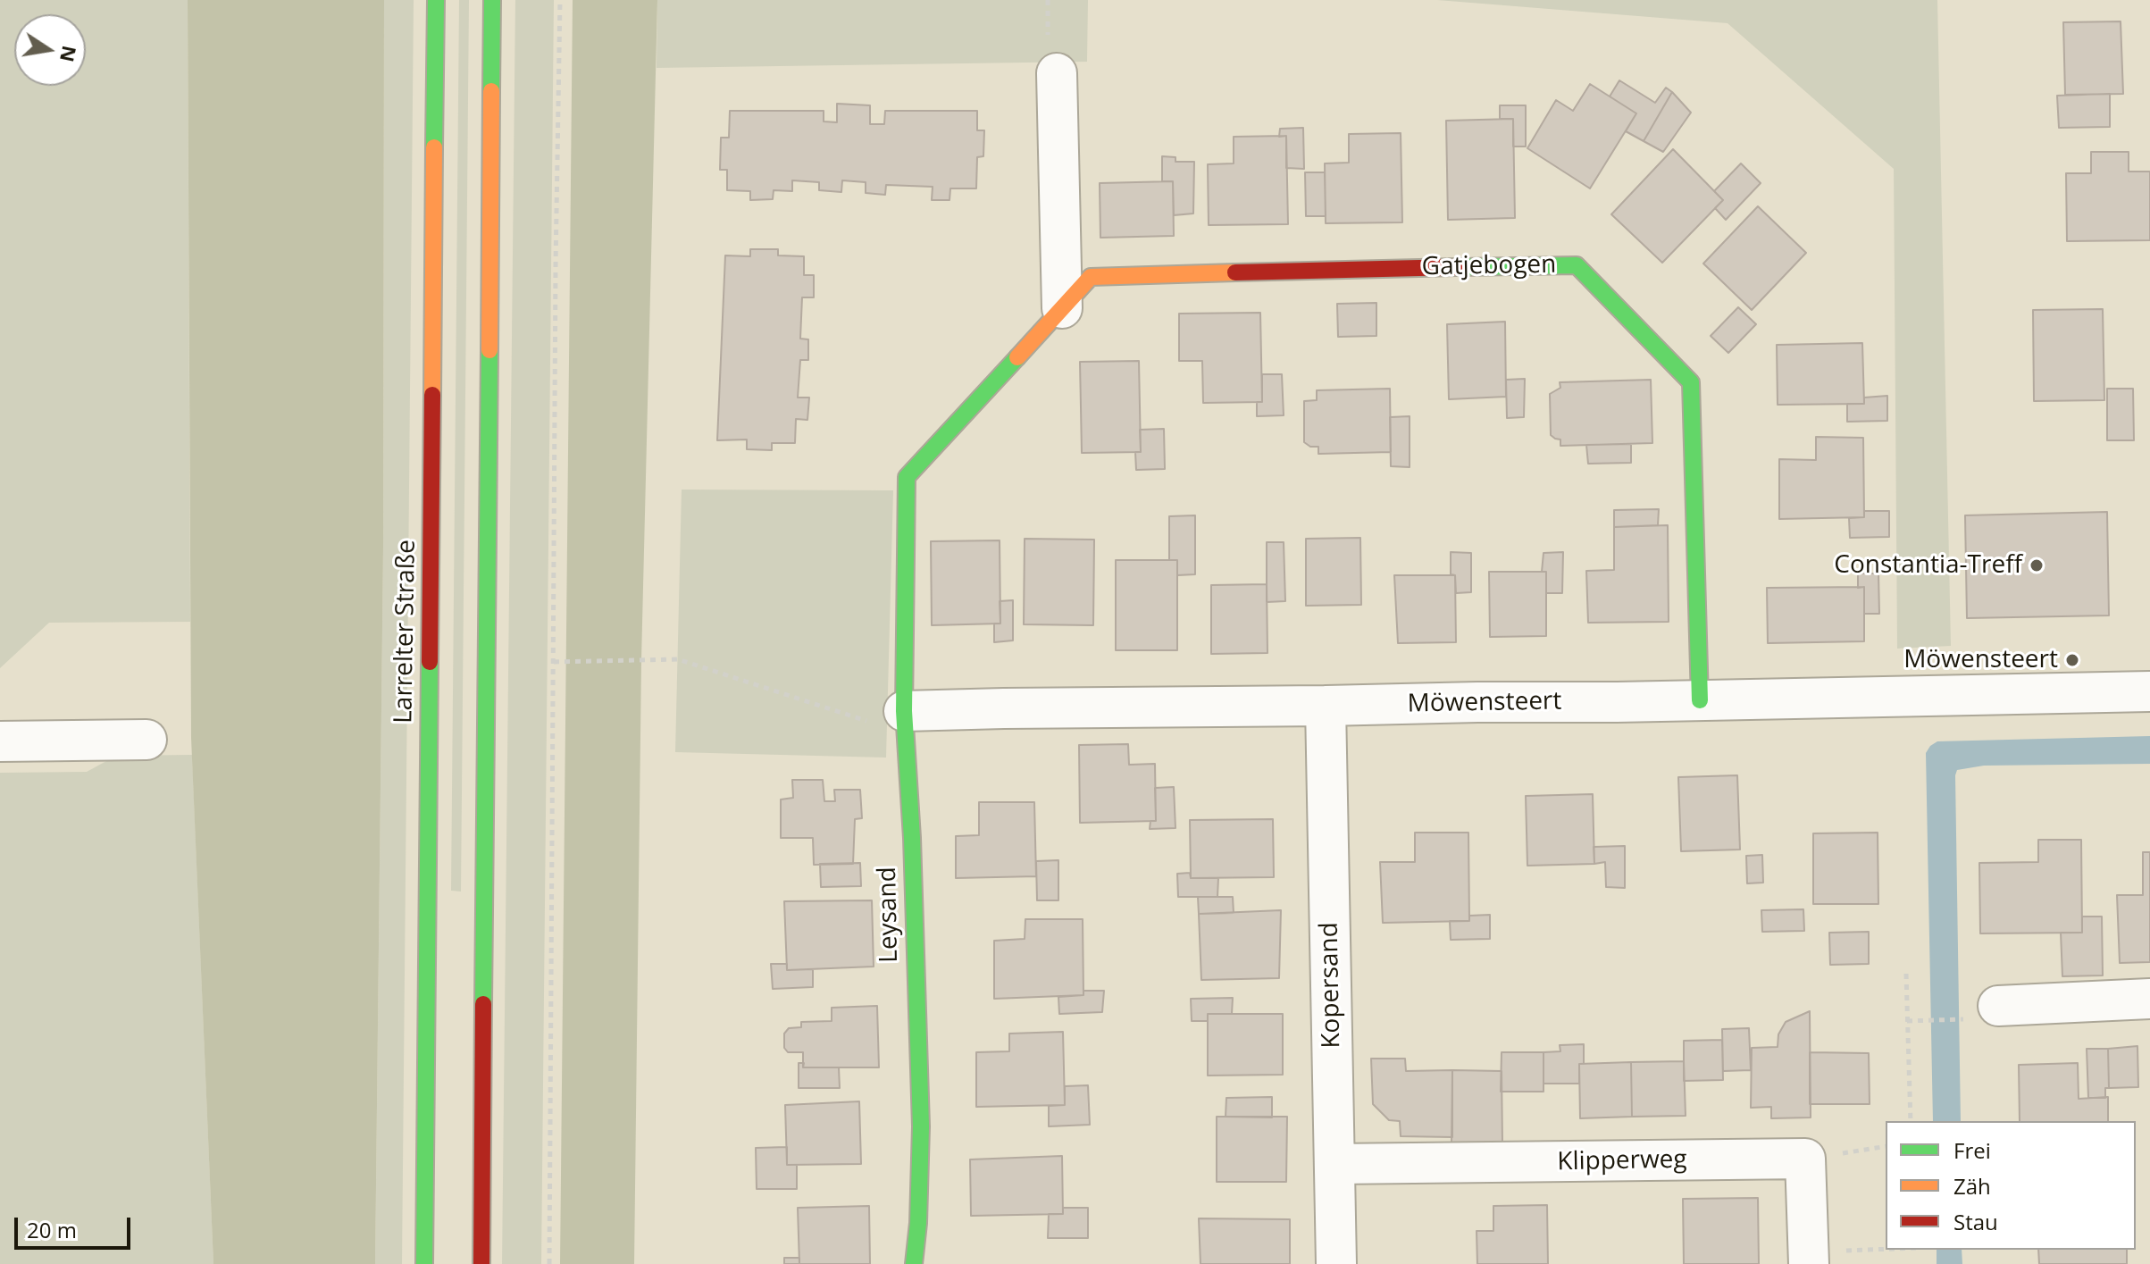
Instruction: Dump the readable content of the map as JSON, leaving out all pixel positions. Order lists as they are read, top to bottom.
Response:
{
  "streets": {
    "street": [
      "Gatjebogen",
      "Larrelter Straße",
      "Möwensteert",
      "Leysand",
      "Kopersand",
      "Klipperweg"
    ]
  },
  "crossings": [
    ["Gatjebogen", "Möwensteert"],
    ["Gatjebogen", "Leysand"],
    ["Möwensteert", "Leysand"],
    ["Möwensteert", "Kopersand"],
    ["Kopersand", "Klipperweg"]
  ],
  "places": ["Constantia-Treff", "Möwensteert"],
  "legend": ["Frei", "Zäh", "Stau"],
  "scale_bar": "20 m",
  "north": "right"
}
